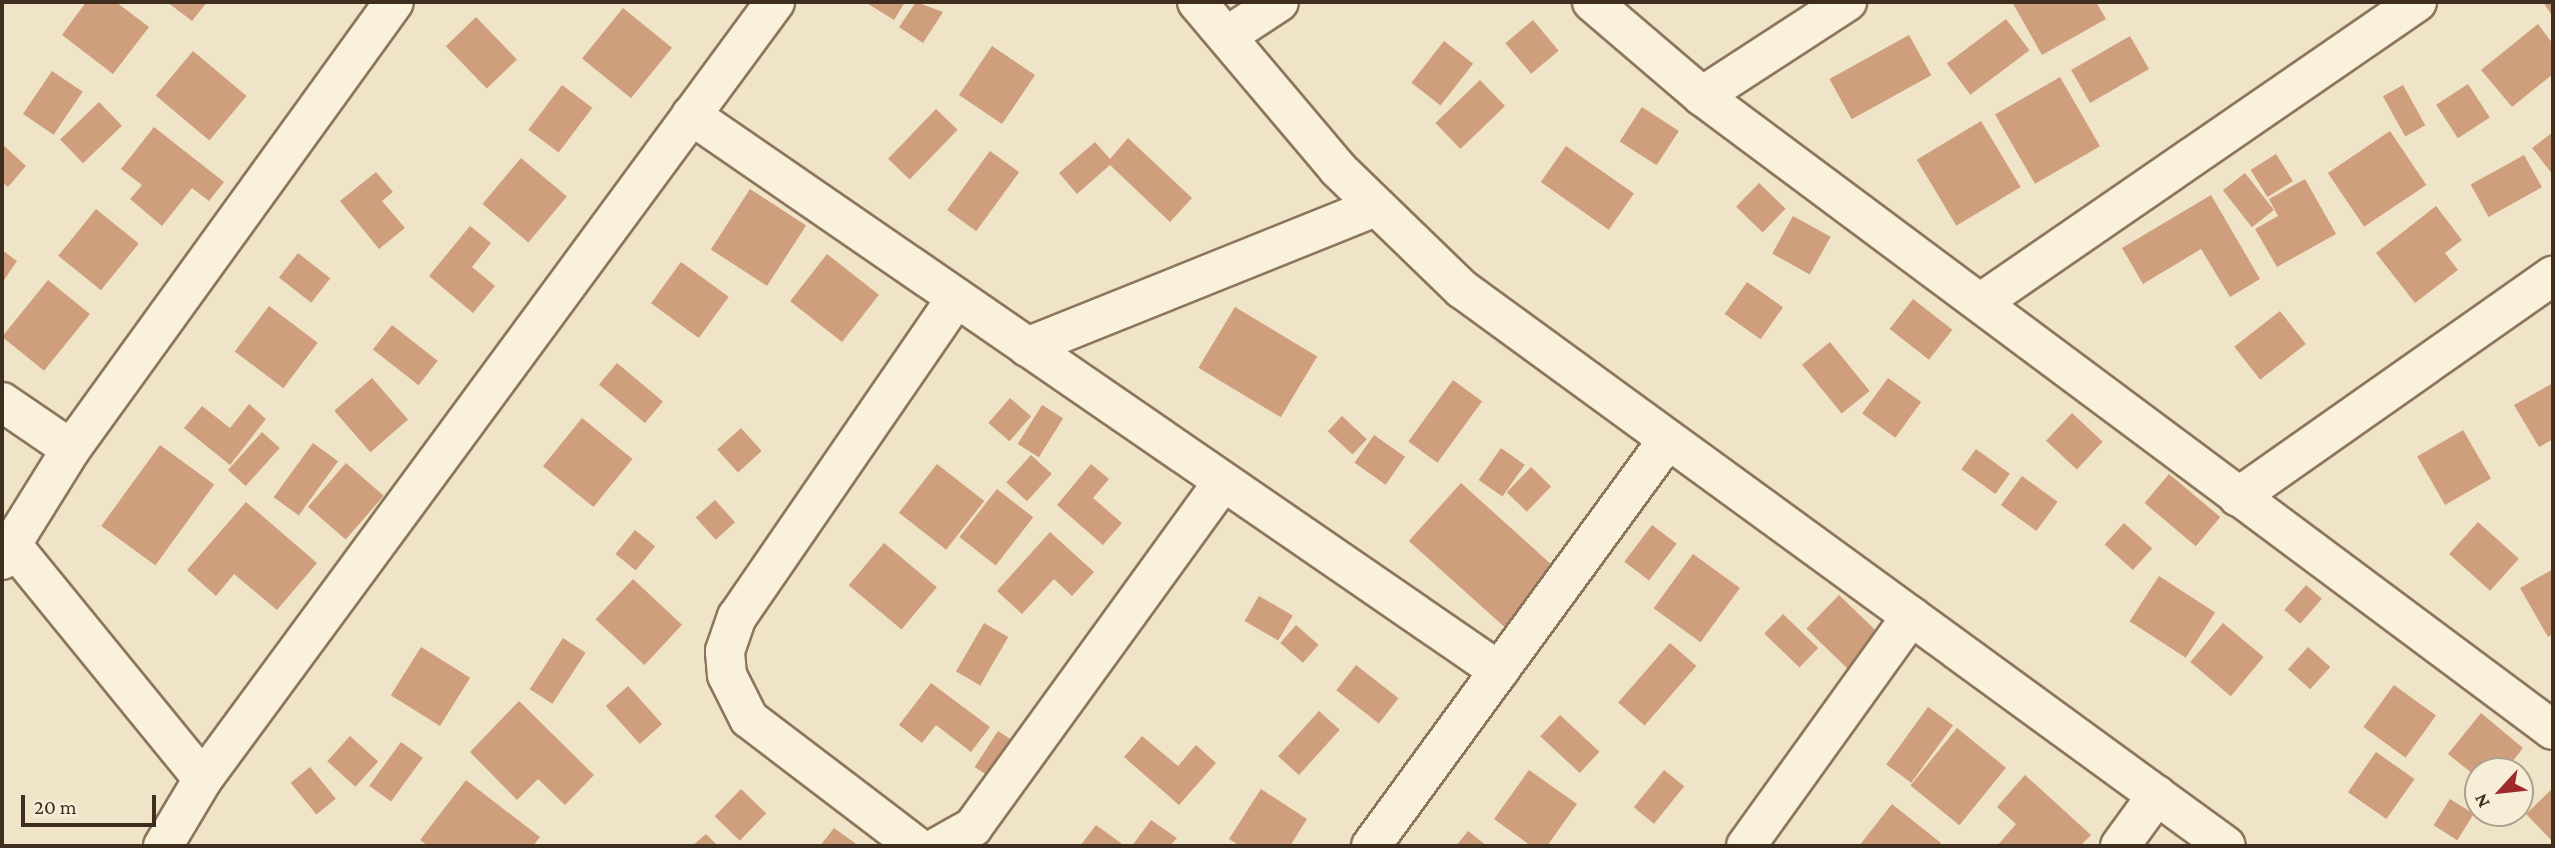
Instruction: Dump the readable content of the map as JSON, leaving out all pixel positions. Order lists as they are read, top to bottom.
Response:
{
  "scale_bar": "20 m",
  "north": "bottom left"
}
